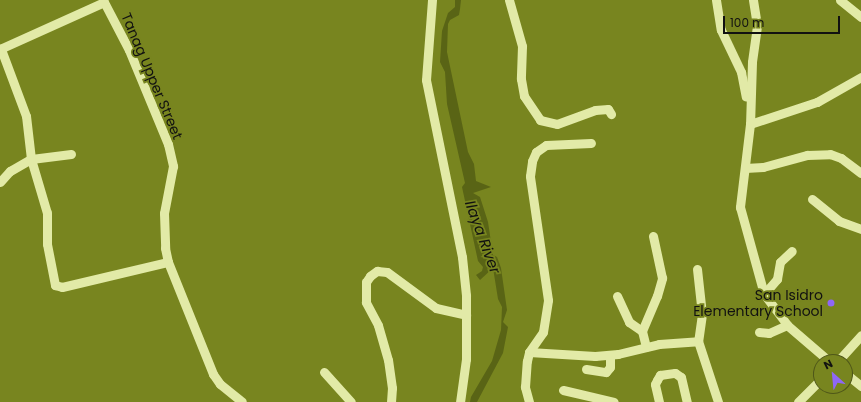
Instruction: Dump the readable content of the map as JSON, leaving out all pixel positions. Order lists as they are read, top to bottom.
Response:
{
  "streets": {
    "street": ["Tanag Upper Street"]
  },
  "water": ["Ilaya River"],
  "places": ["San Isidro Elementary School"],
  "scale_bar": "100 m",
  "north": "top left"
}
